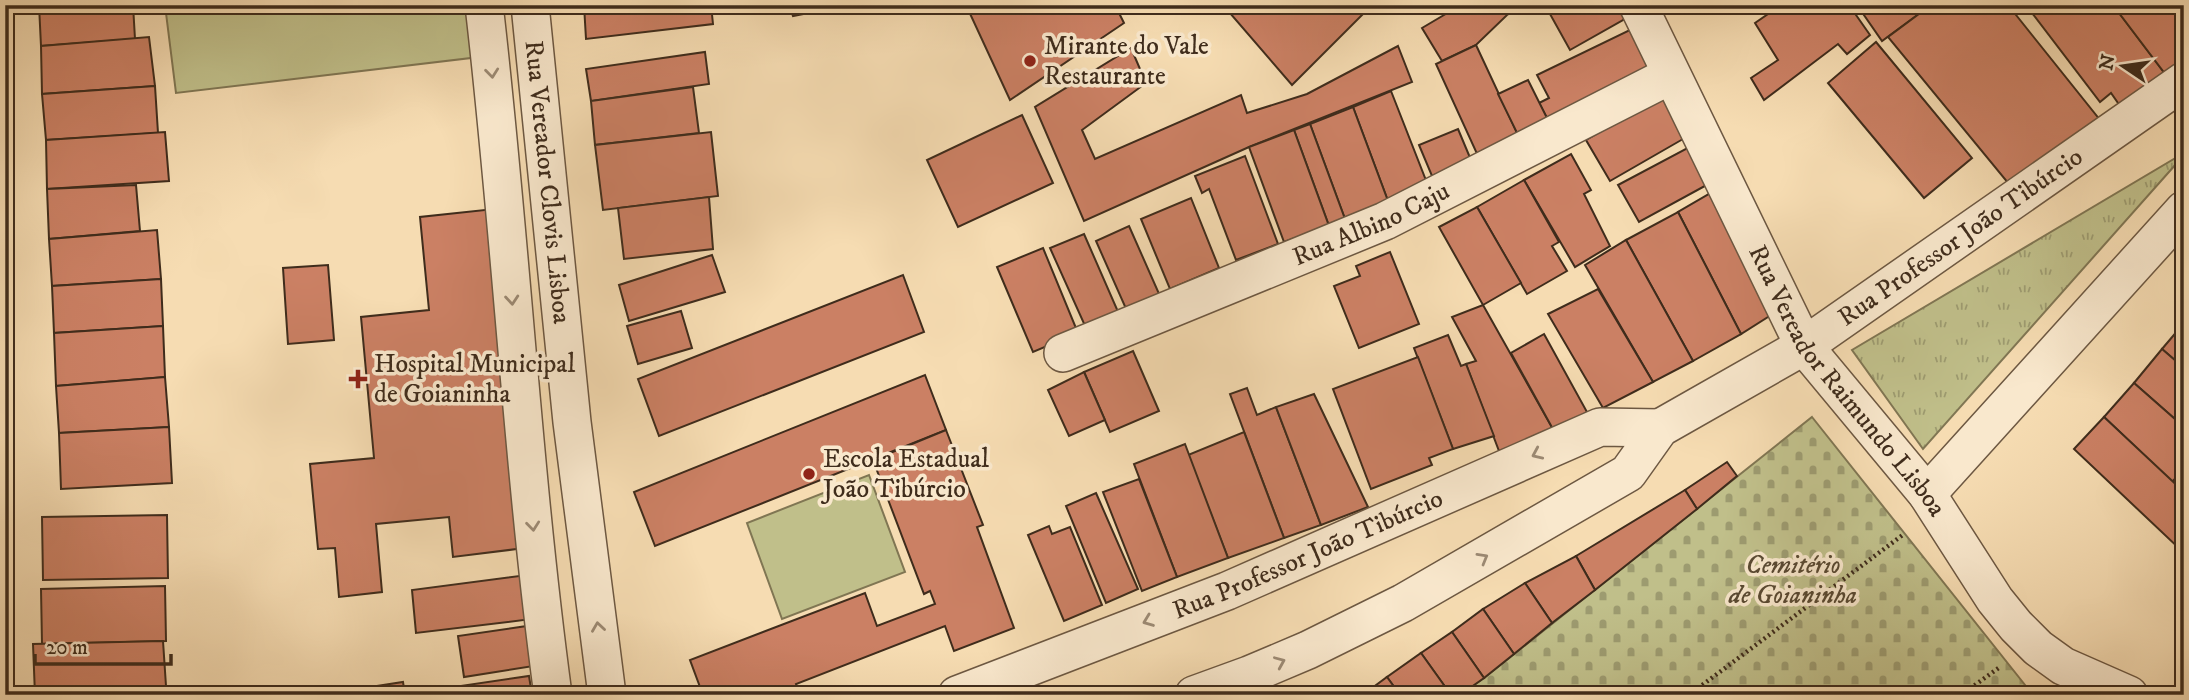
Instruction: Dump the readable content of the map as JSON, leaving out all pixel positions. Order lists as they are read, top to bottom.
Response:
{
  "streets": {
    "street": [
      "Rua Vereador Clovis Lisboa",
      "Rua Albino Caju",
      "Rua Professor João Tibúrcio",
      "Rua Vereador Raimundo Lisboa"
    ]
  },
  "crossings": [
    ["Rua Albino Caju", "Rua Vereador Raimundo Lisboa"],
    ["Rua Professor João Tibúrcio", "Rua Vereador Raimundo Lisboa"]
  ],
  "parks": ["Cemitério de Goianinha"],
  "places": {
    "other": ["Mirante do Vale Restaurante", "Escola Estadual João Tibúrcio"],
    "health": ["Hospital Municipal de Goianinha"]
  },
  "scale_bar": "20 m",
  "north": "left"
}
